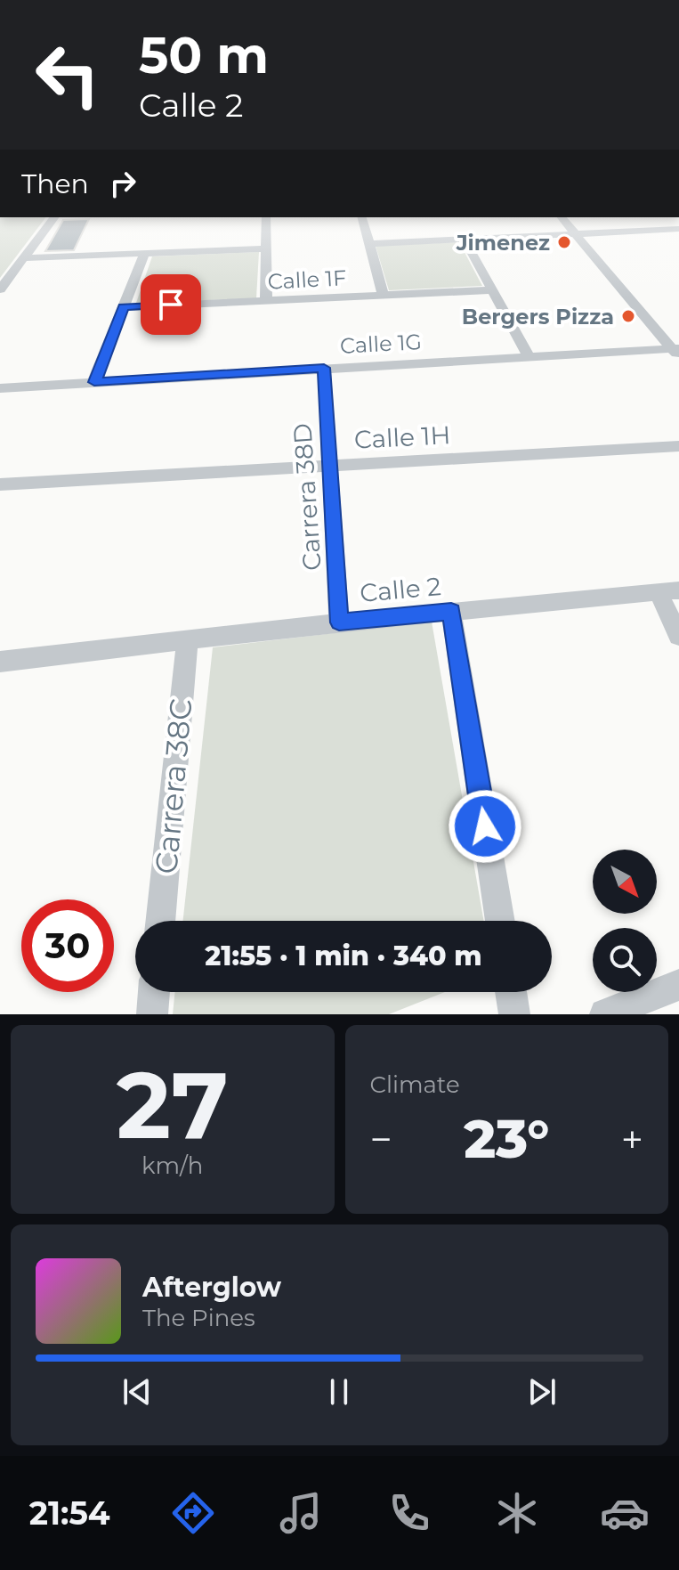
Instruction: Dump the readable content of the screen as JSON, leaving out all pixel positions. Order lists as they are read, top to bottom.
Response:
{
  "streets": {
    "street": [
      "Calle 1F",
      "Calle 1G",
      "Calle 1H",
      "Carrera 38D",
      "Calle 2",
      "Carrera 38C"
    ]
  },
  "crossings": [
    ["Calle 1G", "Carrera 38D"],
    ["Calle 1H", "Carrera 38D"],
    ["Carrera 38D", "Calle 2"],
    ["Calle 2", "Carrera 38C"]
  ],
  "places": ["Jimenez", "Bergers Pizza"],
  "north": "bottom right",
  "page": {
    "turn": ["50 m", "Calle 2"],
    "then": "Then",
    "limit": "30",
    "trip": "21:55 · 1 min · 340 m",
    "tile": [
      ["27", "km/h"],
      "Climate"
    ],
    "heat": ["−", "23°", "+"],
    "song": ["Afterglow", "The Pines"],
    "tabs": "21:54"
  }
}
